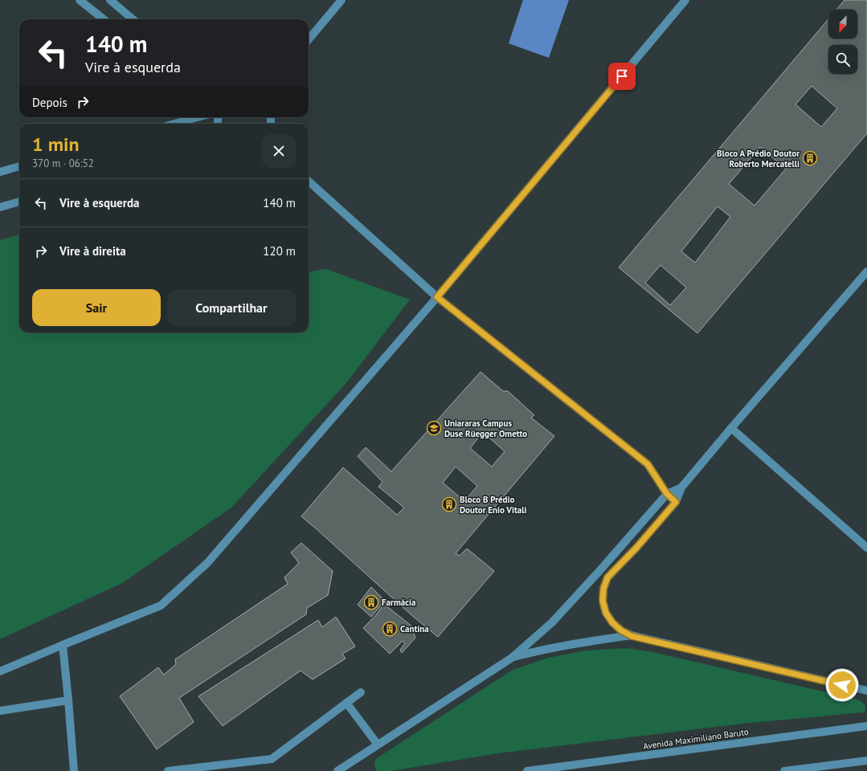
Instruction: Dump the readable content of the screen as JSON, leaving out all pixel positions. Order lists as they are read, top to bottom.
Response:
{
  "streets": {
    "street": ["Avenida Maximiliano Baruto"]
  },
  "places": {
    "building": [
      "Bloco A Prédio Doutor Roberto Mercatelli",
      "Bloco B Prédio Doutor Enio Vitali",
      "Farmácia",
      "Cantina"
    ],
    "school or university": ["Uniararas Campus Duse Rüegger Ometto"]
  },
  "north": "bottom left",
  "page": {
    "turn": ["140 m", "Vire à esquerda"],
    "then": "Depois",
    "heading": ["1 min", "370 m · 06:52"],
    "list": [
      {
        "name": "Vire à esquerda",
        "value": "140 m"
      },
      {
        "name": "Vire à direita",
        "value": "120 m"
      }
    ],
    "buttons": ["Sair", "Compartilhar"]
  }
}
